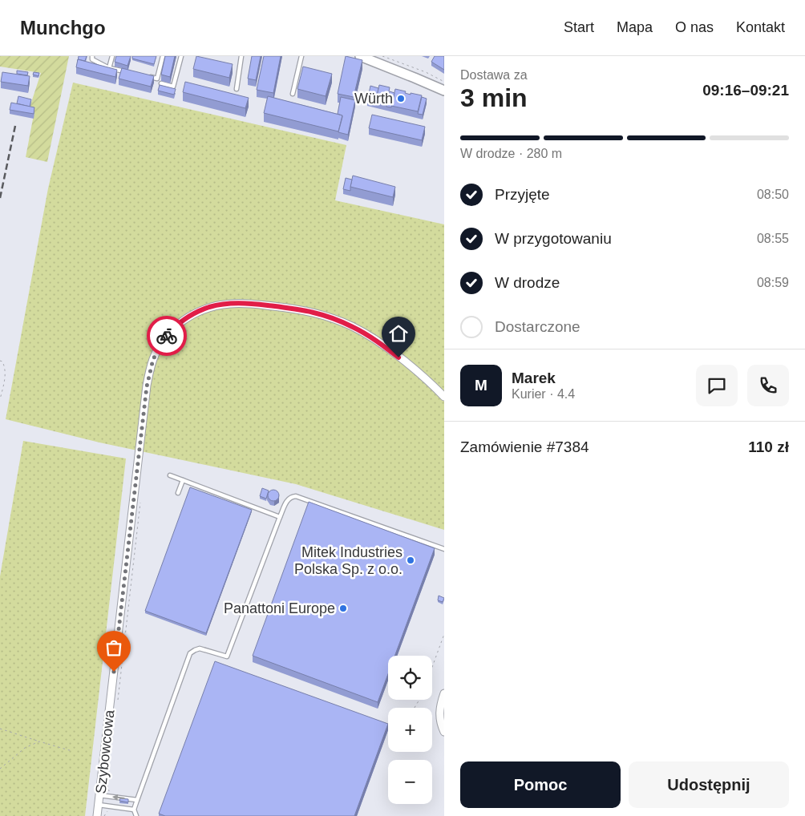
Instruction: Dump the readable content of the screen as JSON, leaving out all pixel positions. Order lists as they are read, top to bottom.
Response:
{
  "streets": {
    "street": ["Szybowcowa"]
  },
  "places": ["Würth", "Mitek Industries Polska Sp. z o.o.", "Panattoni Europe"],
  "page": {
    "header": "Munchgo",
    "nav": [
      "Start",
      "Mapa",
      "O nas",
      "Kontakt"
    ],
    "heading": ["3 min", "Dostawa za", "09:16–09:21"],
    "panel": [
      "Marek",
      "Kurier · 4.4",
      "Zamówienie #7384",
      "110 zł"
    ],
    "bar": "W drodze · 280 m",
    "list": [
      ["Przyjęte", "08:50"],
      ["W przygotowaniu", "08:55"],
      ["W drodze", "08:59"],
      "Dostarczone"
    ],
    "round": "M",
    "map_buttons": ["+", "−"],
    "buttons": ["Pomoc", "Udostępnij"]
  }
}
